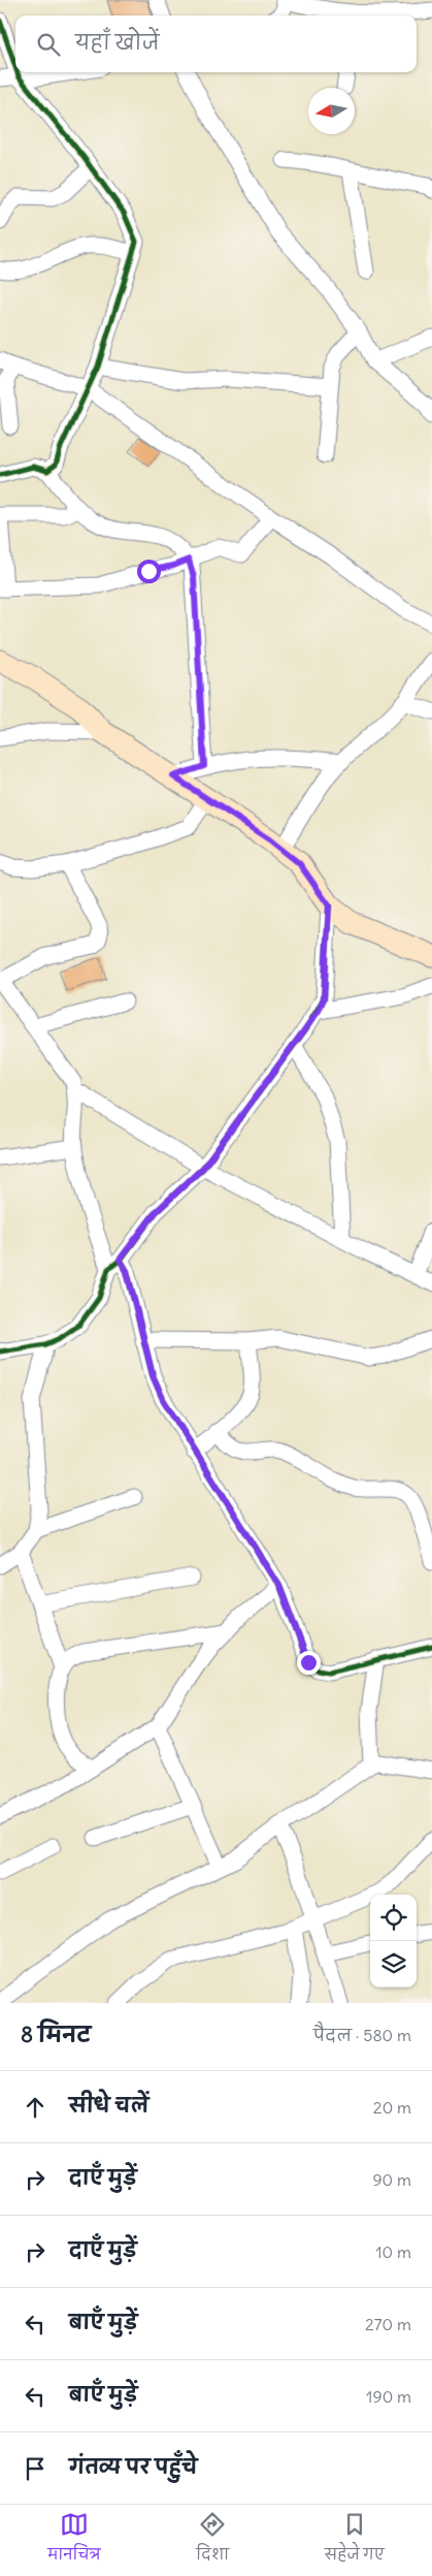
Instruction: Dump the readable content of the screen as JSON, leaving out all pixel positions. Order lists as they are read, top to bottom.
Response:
{
  "north": "left",
  "page": {
    "search": "यहाँ खोजें",
    "heading": ["8 मिनट", "पैदल · 580 m"],
    "list": [
      ["सीधे चलें", "20 m"],
      ["दाएँ मुड़ें", "90 m"],
      ["दाएँ मुड़ें", "10 m"],
      ["बाएँ मुड़ें", "270 m"],
      ["बाएँ मुड़ें", "190 m"],
      "गंतव्य पर पहुँचे"
    ],
    "nav": ["मानचित्र", "दिशा", "सहेजे गए"]
  }
}
